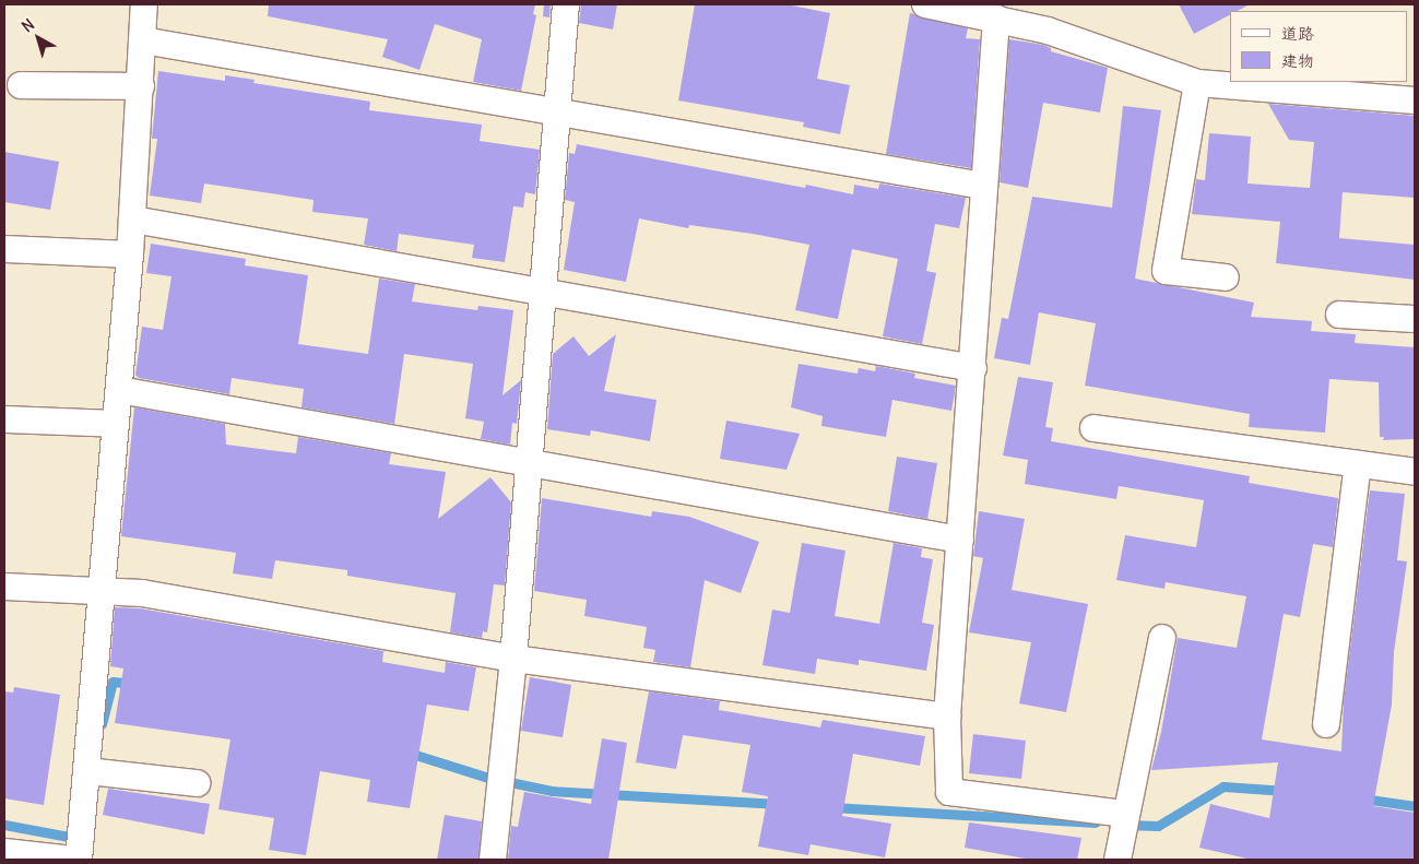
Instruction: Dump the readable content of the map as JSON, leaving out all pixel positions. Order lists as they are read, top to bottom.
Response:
{
  "legend": ["道路", "建物"],
  "north": "top left"
}
